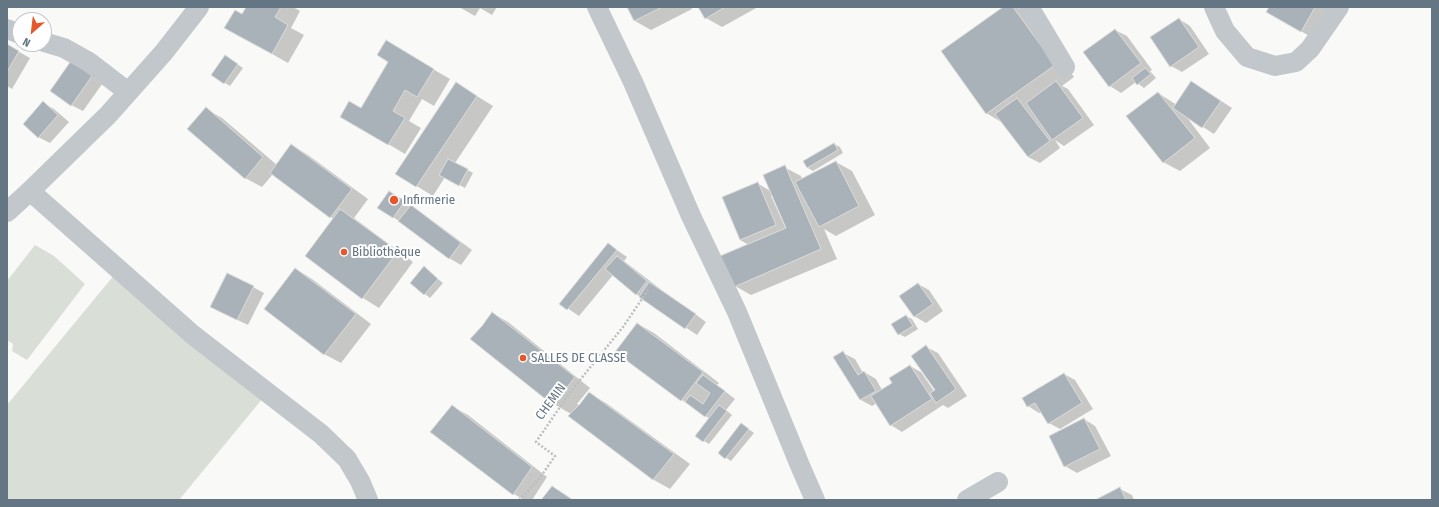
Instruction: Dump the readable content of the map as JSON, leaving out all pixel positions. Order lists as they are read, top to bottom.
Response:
{
  "streets": {
    "path": ["CHEMIN"]
  },
  "places": ["Infirmerie", "Bibliothèque", "SALLES DE CLASSE"],
  "north": "bottom left"
}
